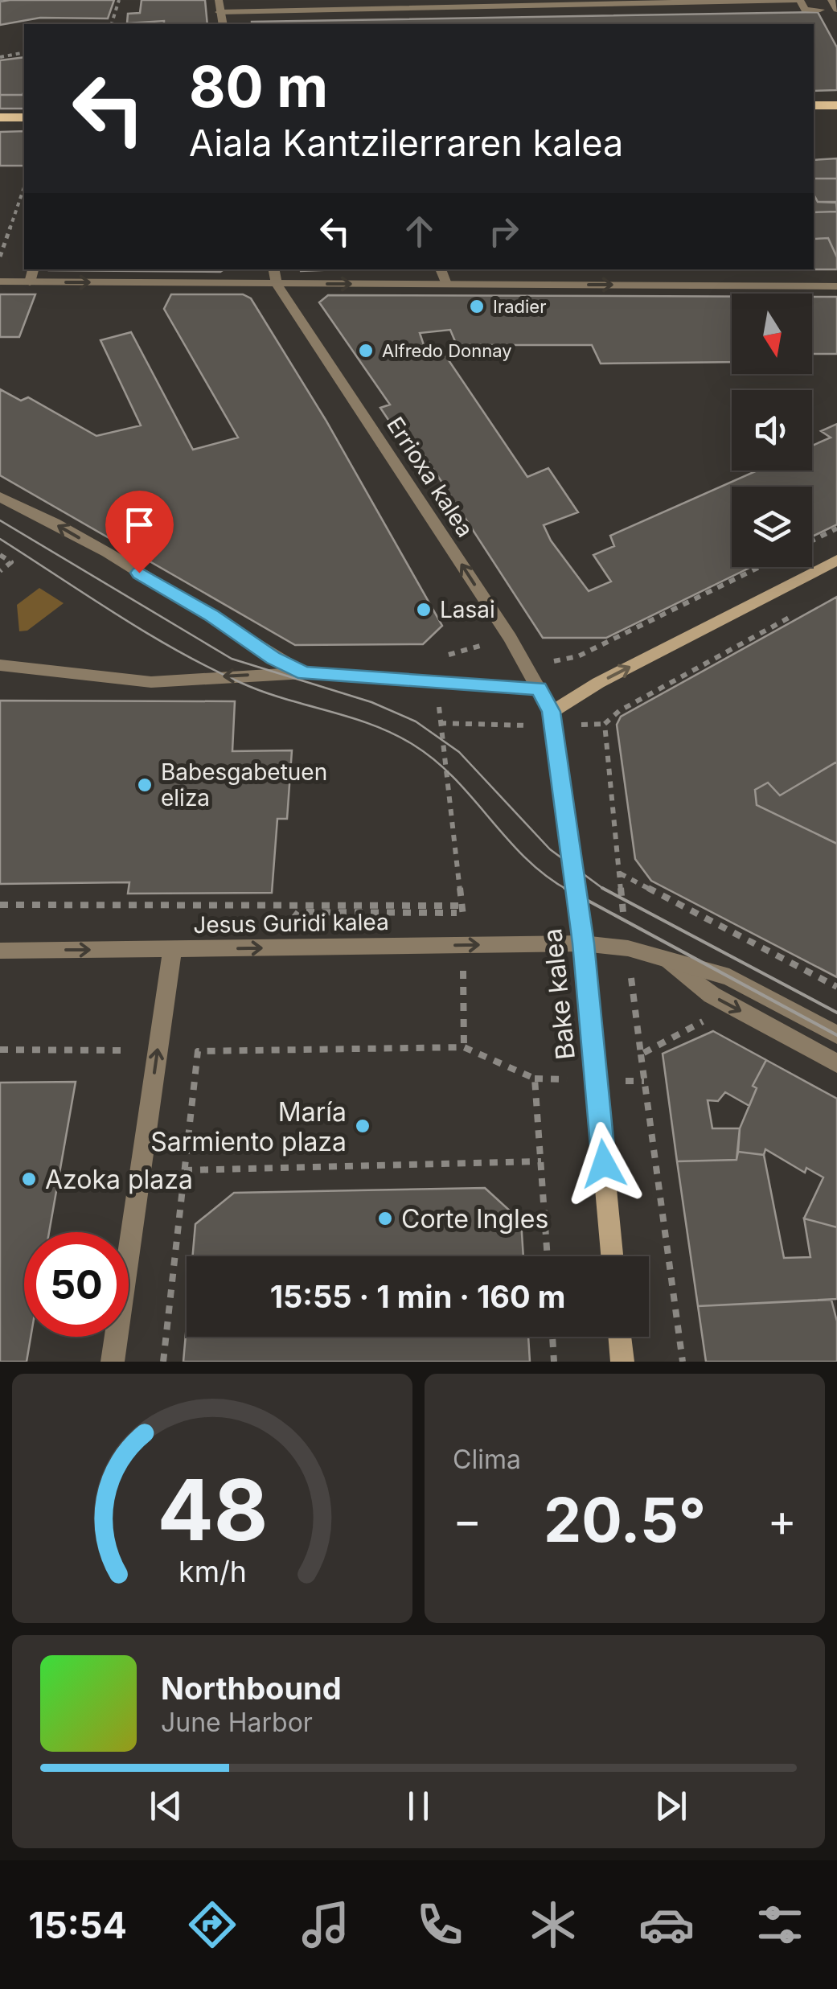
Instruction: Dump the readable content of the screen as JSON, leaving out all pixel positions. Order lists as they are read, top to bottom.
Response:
{
  "streets": {
    "main road": ["Bake kalea"],
    "street": ["Errioxa kalea", "Jesus Guridi kalea"]
  },
  "crossings": [
    ["Errioxa kalea", "Bake kalea"],
    ["Jesus Guridi kalea", "Bake kalea"]
  ],
  "one_way": ["Errioxa kalea", "Jesus Guridi kalea"],
  "places": [
    "Iradier",
    "Alfredo Donnay",
    "Lasai",
    "Babesgabetuen eliza",
    "María Sarmiento plaza",
    "Azoka plaza",
    "Corte Ingles"
  ],
  "north": "bottom",
  "page": {
    "turn": ["80 m", "Aiala Kantzilerraren kalea"],
    "limit": "50",
    "trip": "15:55 · 1 min · 160 m",
    "tile": "Clima",
    "heat": ["−", "20.5°", "+"],
    "song": ["Northbound", "June Harbor"],
    "tabs": "15:54",
    "gauge": ["48", "km/h"]
  }
}
